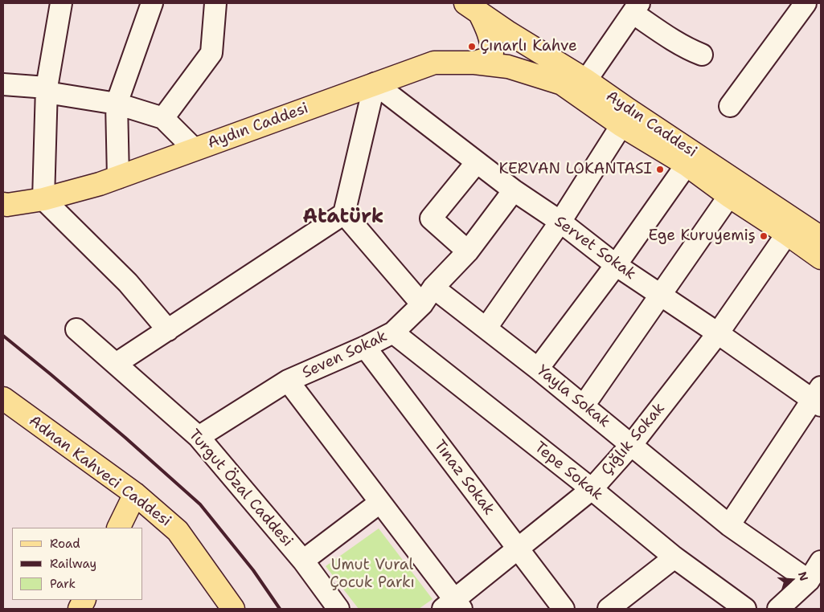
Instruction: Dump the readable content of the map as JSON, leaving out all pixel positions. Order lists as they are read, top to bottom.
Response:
{
  "streets": {
    "main road": ["Aydın Caddesi", "Adnan Kahveci Caddesi"],
    "street": [
      "Servet Sokak",
      "Seven Sokak",
      "Yayla Sokak",
      "Çığlık Sokak",
      "Tepe Sokak",
      "Tınaz Sokak",
      "Turgut Özal Caddesi"
    ]
  },
  "crossings": [
    ["Aydın Caddesi", "Servet Sokak"],
    ["Aydın Caddesi", "Çığlık Sokak"],
    ["Servet Sokak", "Seven Sokak"],
    ["Servet Sokak", "Çığlık Sokak"],
    ["Seven Sokak", "Yayla Sokak"],
    ["Seven Sokak", "Tepe Sokak"],
    ["Seven Sokak", "Tınaz Sokak"],
    ["Seven Sokak", "Turgut Özal Caddesi"],
    ["Yayla Sokak", "Çığlık Sokak"],
    ["Çığlık Sokak", "Tepe Sokak"],
    ["Çığlık Sokak", "Tınaz Sokak"]
  ],
  "districts": ["Atatürk"],
  "parks": ["Umut Vural Çocuk Parkı"],
  "places": ["Çınarlı Kahve", "KERVAN LOKANTASI", "Ege Kuruyemiş"],
  "legend": ["Road", "Railway", "Park"],
  "north": "right"
}
